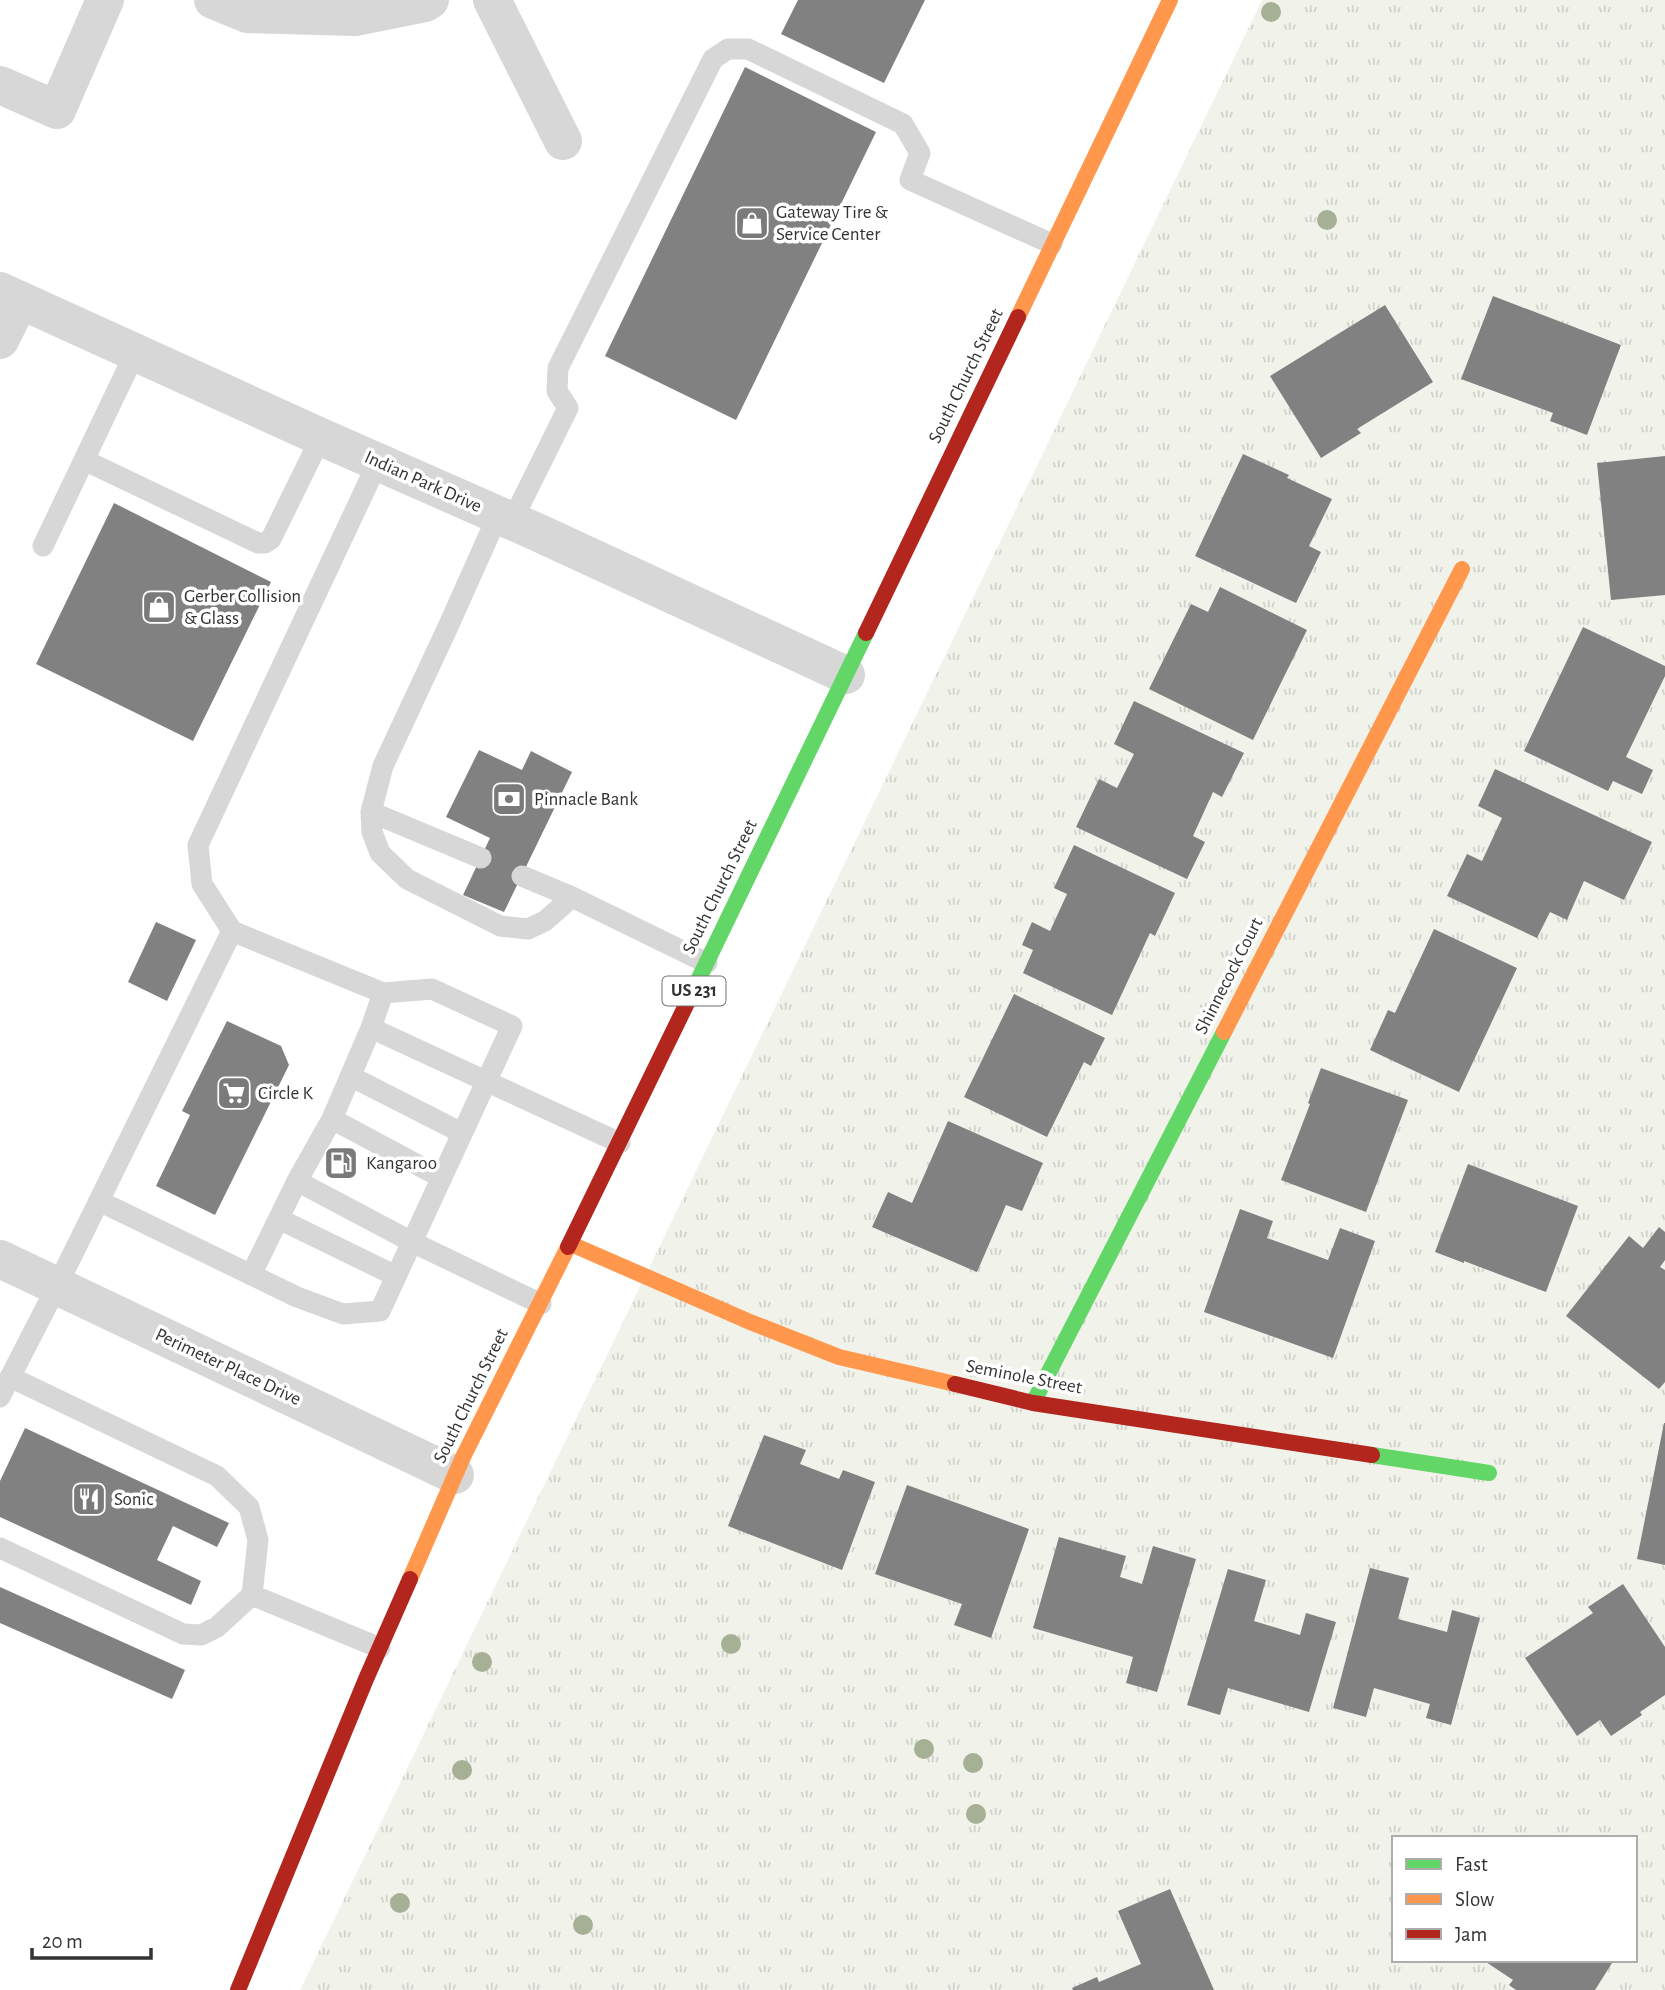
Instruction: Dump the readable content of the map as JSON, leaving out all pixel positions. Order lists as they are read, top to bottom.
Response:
{
  "streets": {
    "main road": [
      "South Church Street",
      "Shinnecock Court",
      "US 231",
      "Seminole Street"
    ],
    "street": ["Indian Park Drive", "Perimeter Place Drive"]
  },
  "crossings": [
    ["South Church Street", "Indian Park Drive"],
    ["South Church Street", "Perimeter Place Drive"],
    ["South Church Street", "Seminole Street"],
    ["Shinnecock Court", "Seminole Street"]
  ],
  "places": {
    "shop": ["Gateway Tire & Service Center", "Gerber Collision & Glass"],
    "bank": ["Pinnacle Bank"],
    "supermarket": ["Circle K"],
    "fuel station": ["Kangaroo"],
    "restaurant": ["Sonic"]
  },
  "legend": ["Fast", "Slow", "Jam"],
  "scale_bar": "20 m"
}
